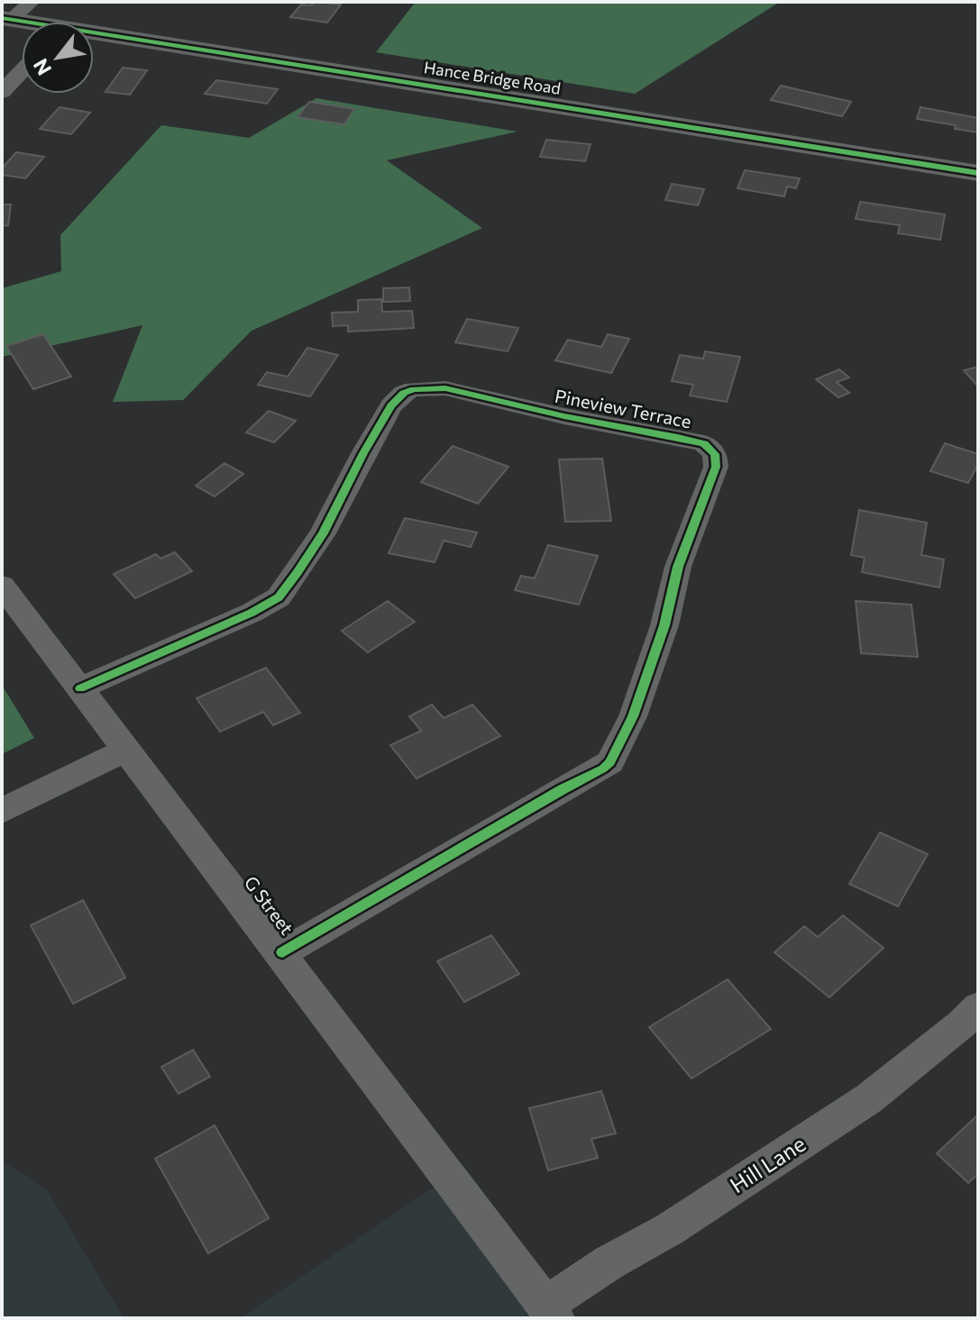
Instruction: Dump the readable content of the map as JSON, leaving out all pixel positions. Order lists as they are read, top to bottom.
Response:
{
  "streets": {
    "street": [
      "Hance Bridge Road",
      "Pineview Terrace",
      "G Street",
      "Hill Lane"
    ]
  },
  "crossings": [
    ["Pineview Terrace", "G Street"],
    ["G Street", "Hill Lane"]
  ],
  "north": "bottom left"
}
